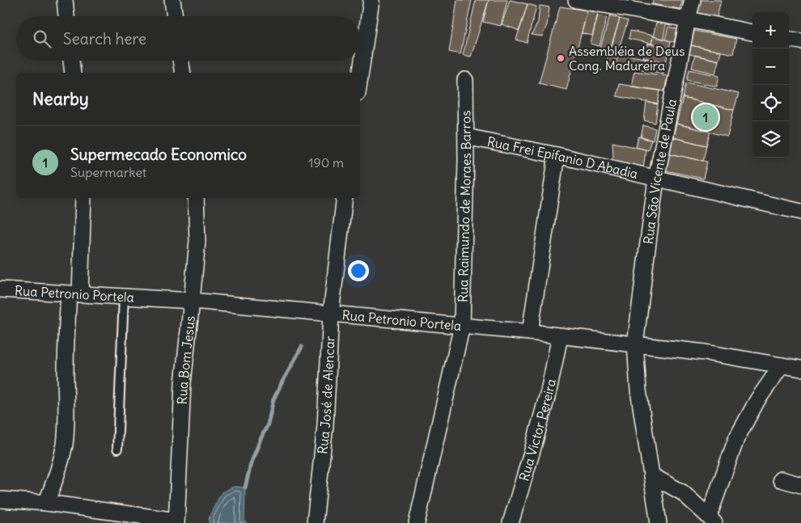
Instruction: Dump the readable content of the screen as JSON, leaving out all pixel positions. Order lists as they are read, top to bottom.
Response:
{
  "streets": {
    "street": [
      "Rua Frei Epifanio D Abadia",
      "Rua São Vicente de Paula",
      "Rua Raimundo de Moraes Barros",
      "Rua Petronio Portela",
      "Rua Bom Jesus",
      "Rua José de Alencar",
      "Rua Victor Pereira"
    ]
  },
  "crossings": [
    ["Rua Frei Epifanio D Abadia", "Rua São Vicente de Paula"],
    ["Rua Frei Epifanio D Abadia", "Rua Raimundo de Moraes Barros"],
    ["Rua São Vicente de Paula", "Rua Petronio Portela"],
    ["Rua Raimundo de Moraes Barros", "Rua Petronio Portela"],
    ["Rua Petronio Portela", "Rua Bom Jesus"],
    ["Rua Petronio Portela", "Rua José de Alencar"],
    ["Rua Petronio Portela", "Rua Victor Pereira"]
  ],
  "places": ["Assembléia de Deus Cong. Madureira"],
  "page": {
    "map_buttons": ["+", "−"],
    "search": "Search here",
    "heading": "Nearby",
    "pins": "1",
    "list": [
      {
        "mark": "1",
        "name": "Supermecado Economico",
        "note": "Supermarket",
        "value": "190 m"
      }
    ]
  }
}
